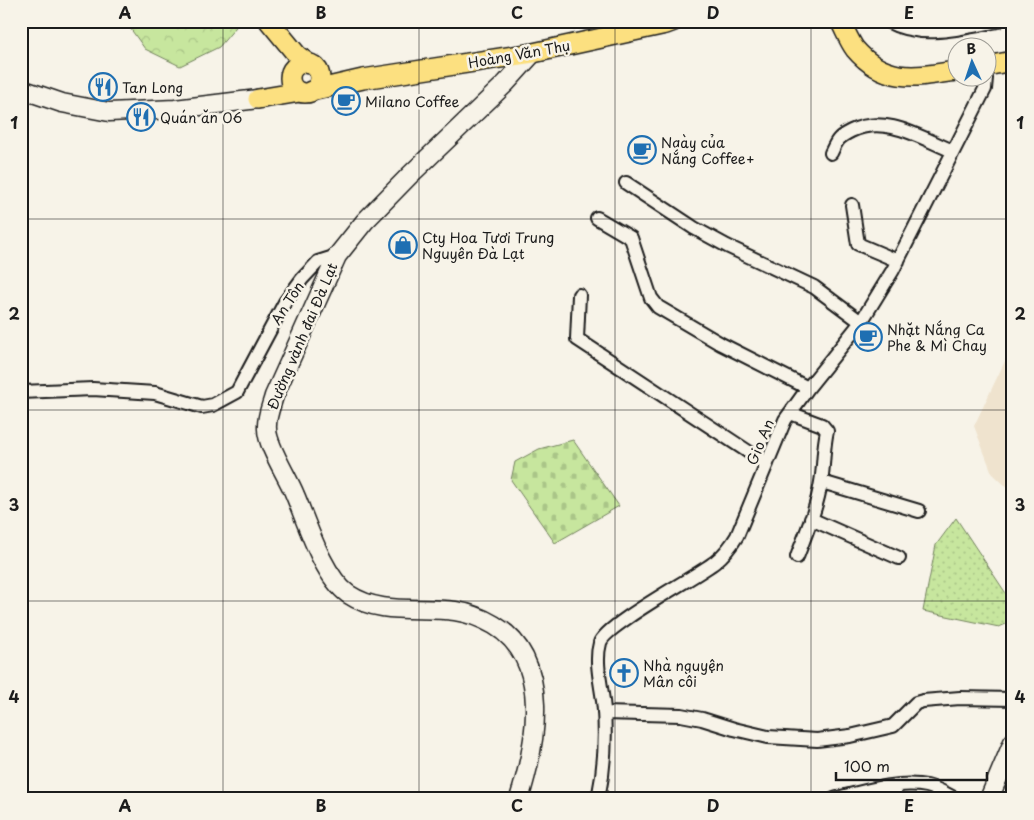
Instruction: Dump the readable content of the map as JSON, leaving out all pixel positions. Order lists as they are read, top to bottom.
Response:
{
  "streets": {
    "main road": ["Hoàng Văn Thụ", "An Tôn", "Đường vành đai Đà Lạt"],
    "street": ["Gio An"]
  },
  "crossings": [
    ["Hoàng Văn Thụ", "An Tôn"],
    ["An Tôn", "Đường vành đai Đà Lạt"]
  ],
  "places": {
    "restaurant": ["Tan Long", "Quán ăn 06"],
    "cafe": ["Milano Coffee", "Ngày của Nắng Coffee+", "Nhặt Nắng Ca Phe & Mì Chay"],
    "shop": ["Cty Hoa Tươi Trung Nguyên Đà Lạt"],
    "church": ["Nhà nguyện Mân côi"]
  },
  "scale_bar": "100 m",
  "north": "top",
  "grid": {
    "columns": [
      "A",
      "B",
      "C",
      "D",
      "E"
    ],
    "rows": [
      "1",
      "2",
      "3",
      "4"
    ]
  }
}
